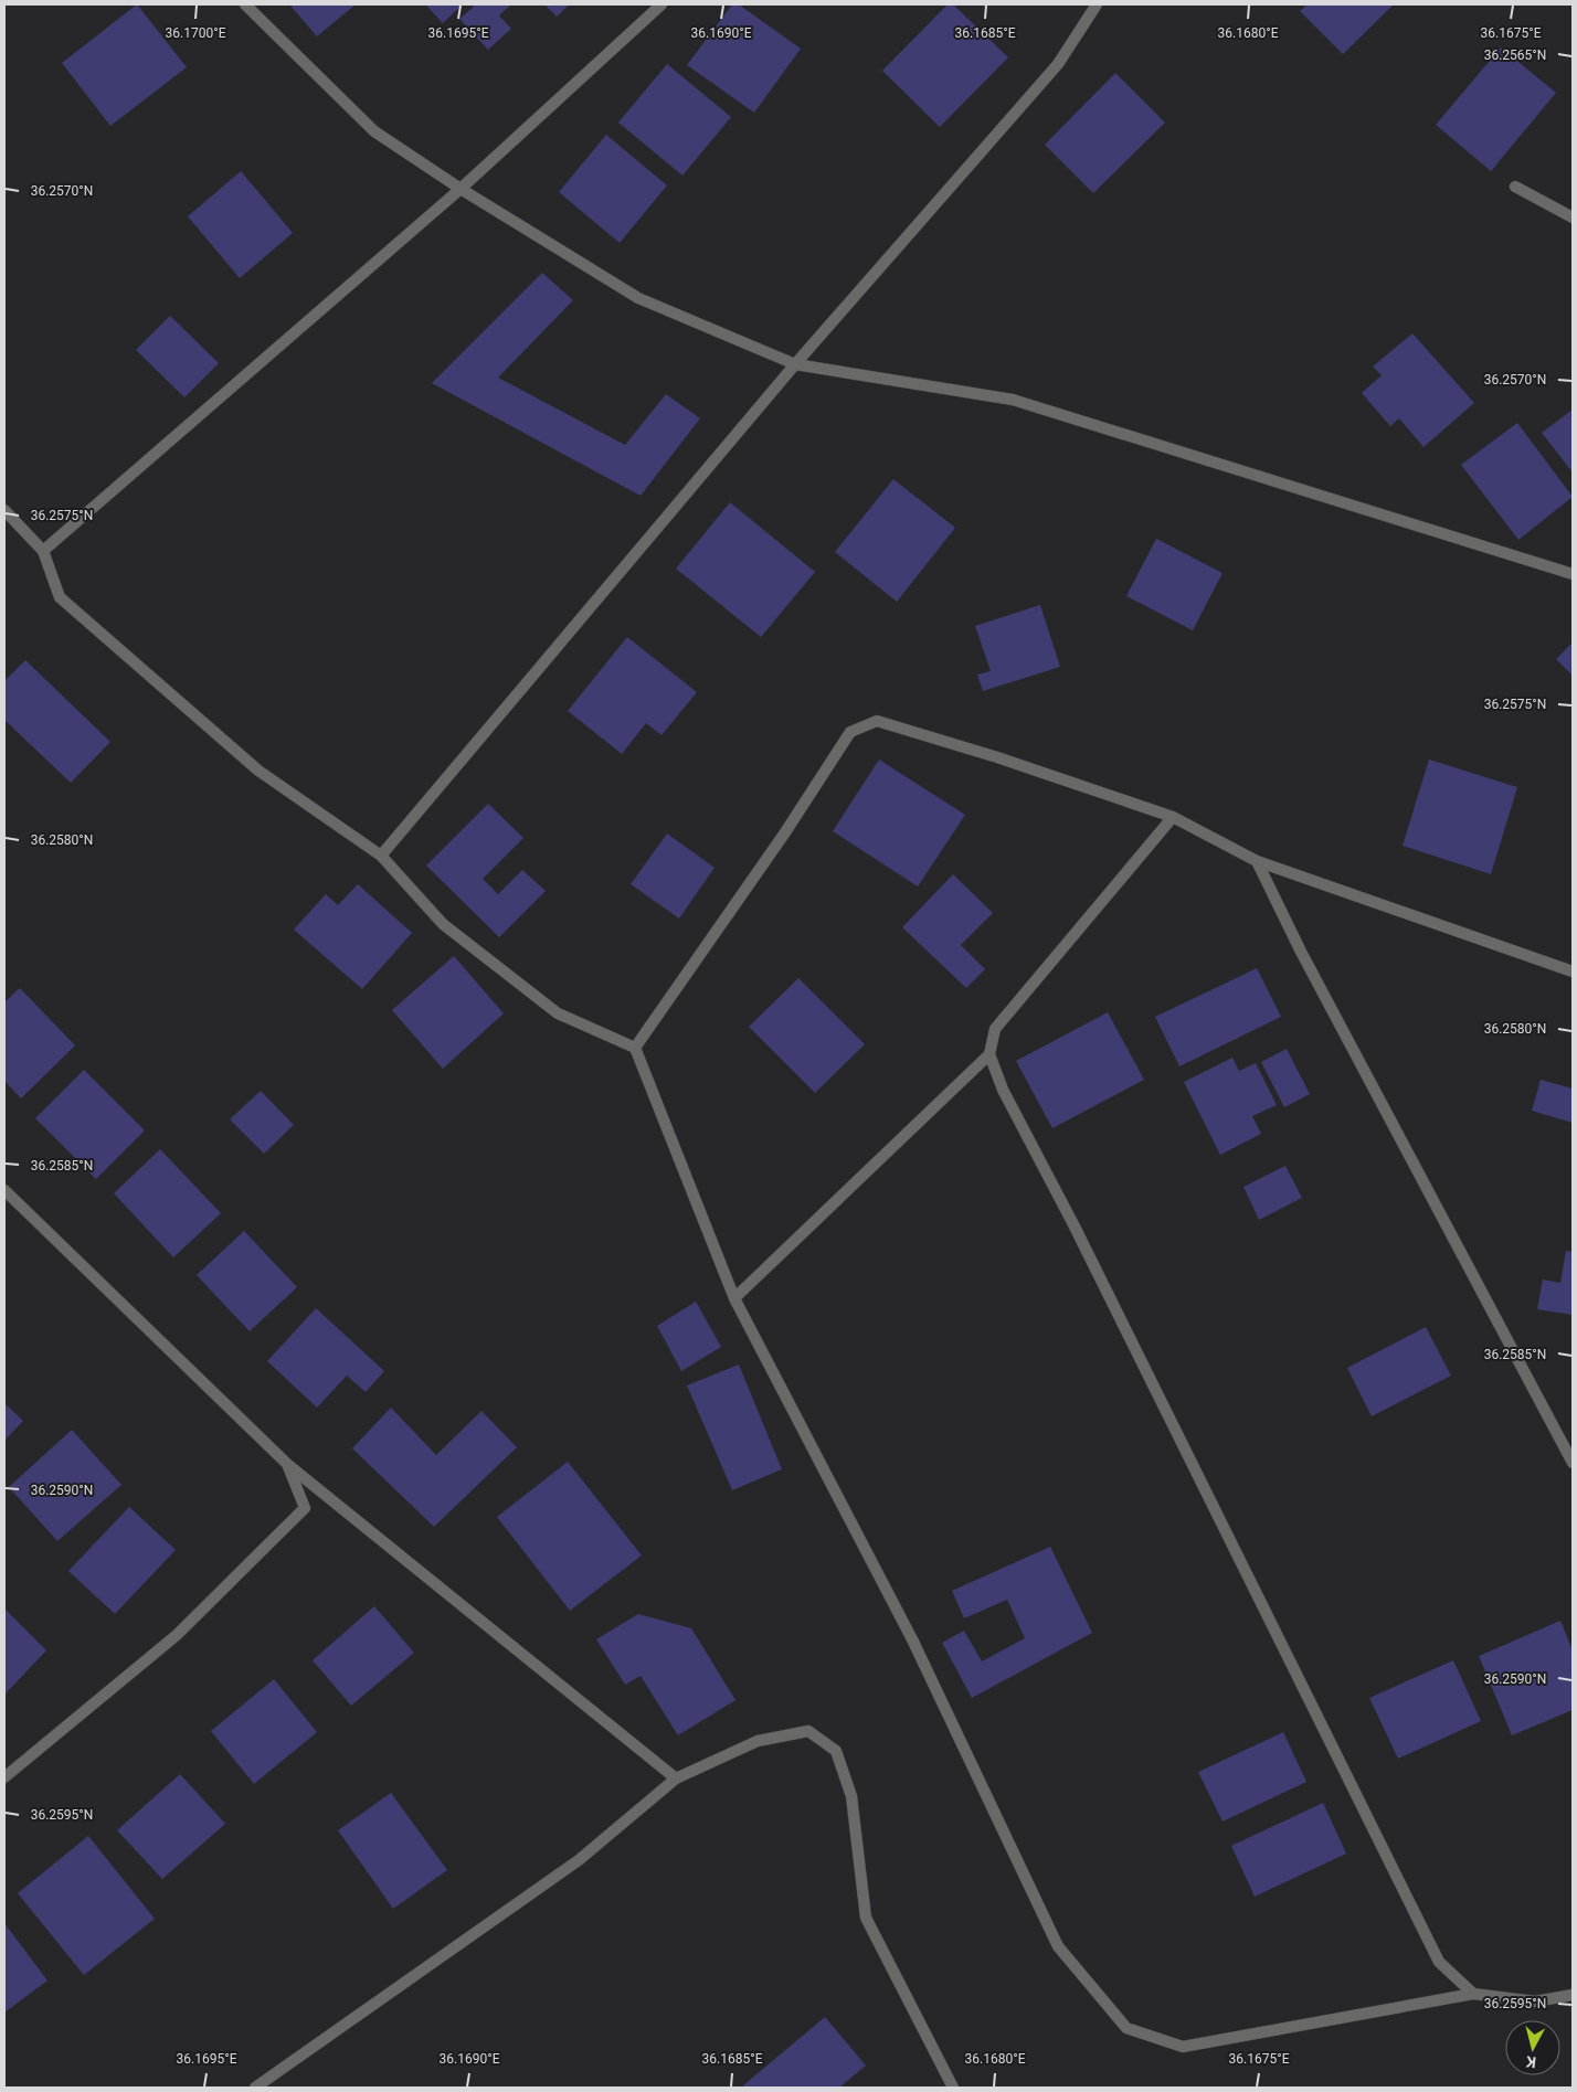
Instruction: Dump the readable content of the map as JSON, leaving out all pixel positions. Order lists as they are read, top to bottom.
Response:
{
  "north": "bottom",
  "coordinates": [
    "36.1700°E",
    "36.1695°E",
    "36.1690°E",
    "36.1685°E",
    "36.1680°E",
    "36.1675°E",
    "36.2565°N",
    "36.2570°N",
    "36.2575°N",
    "36.2580°N",
    "36.2585°N",
    "36.2590°N",
    "36.2595°N"
  ]
}
